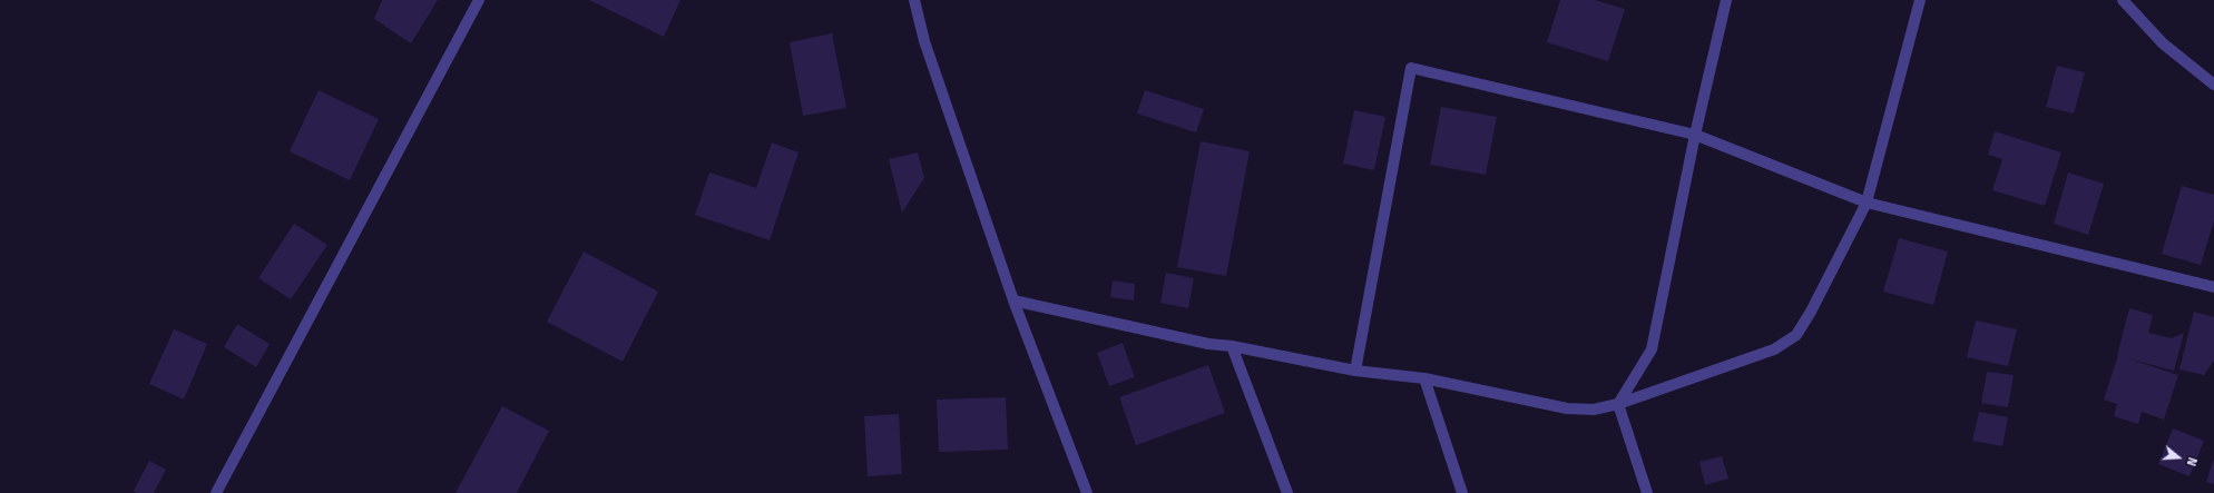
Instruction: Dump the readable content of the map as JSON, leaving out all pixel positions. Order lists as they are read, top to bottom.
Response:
{
  "north": "right"
}
